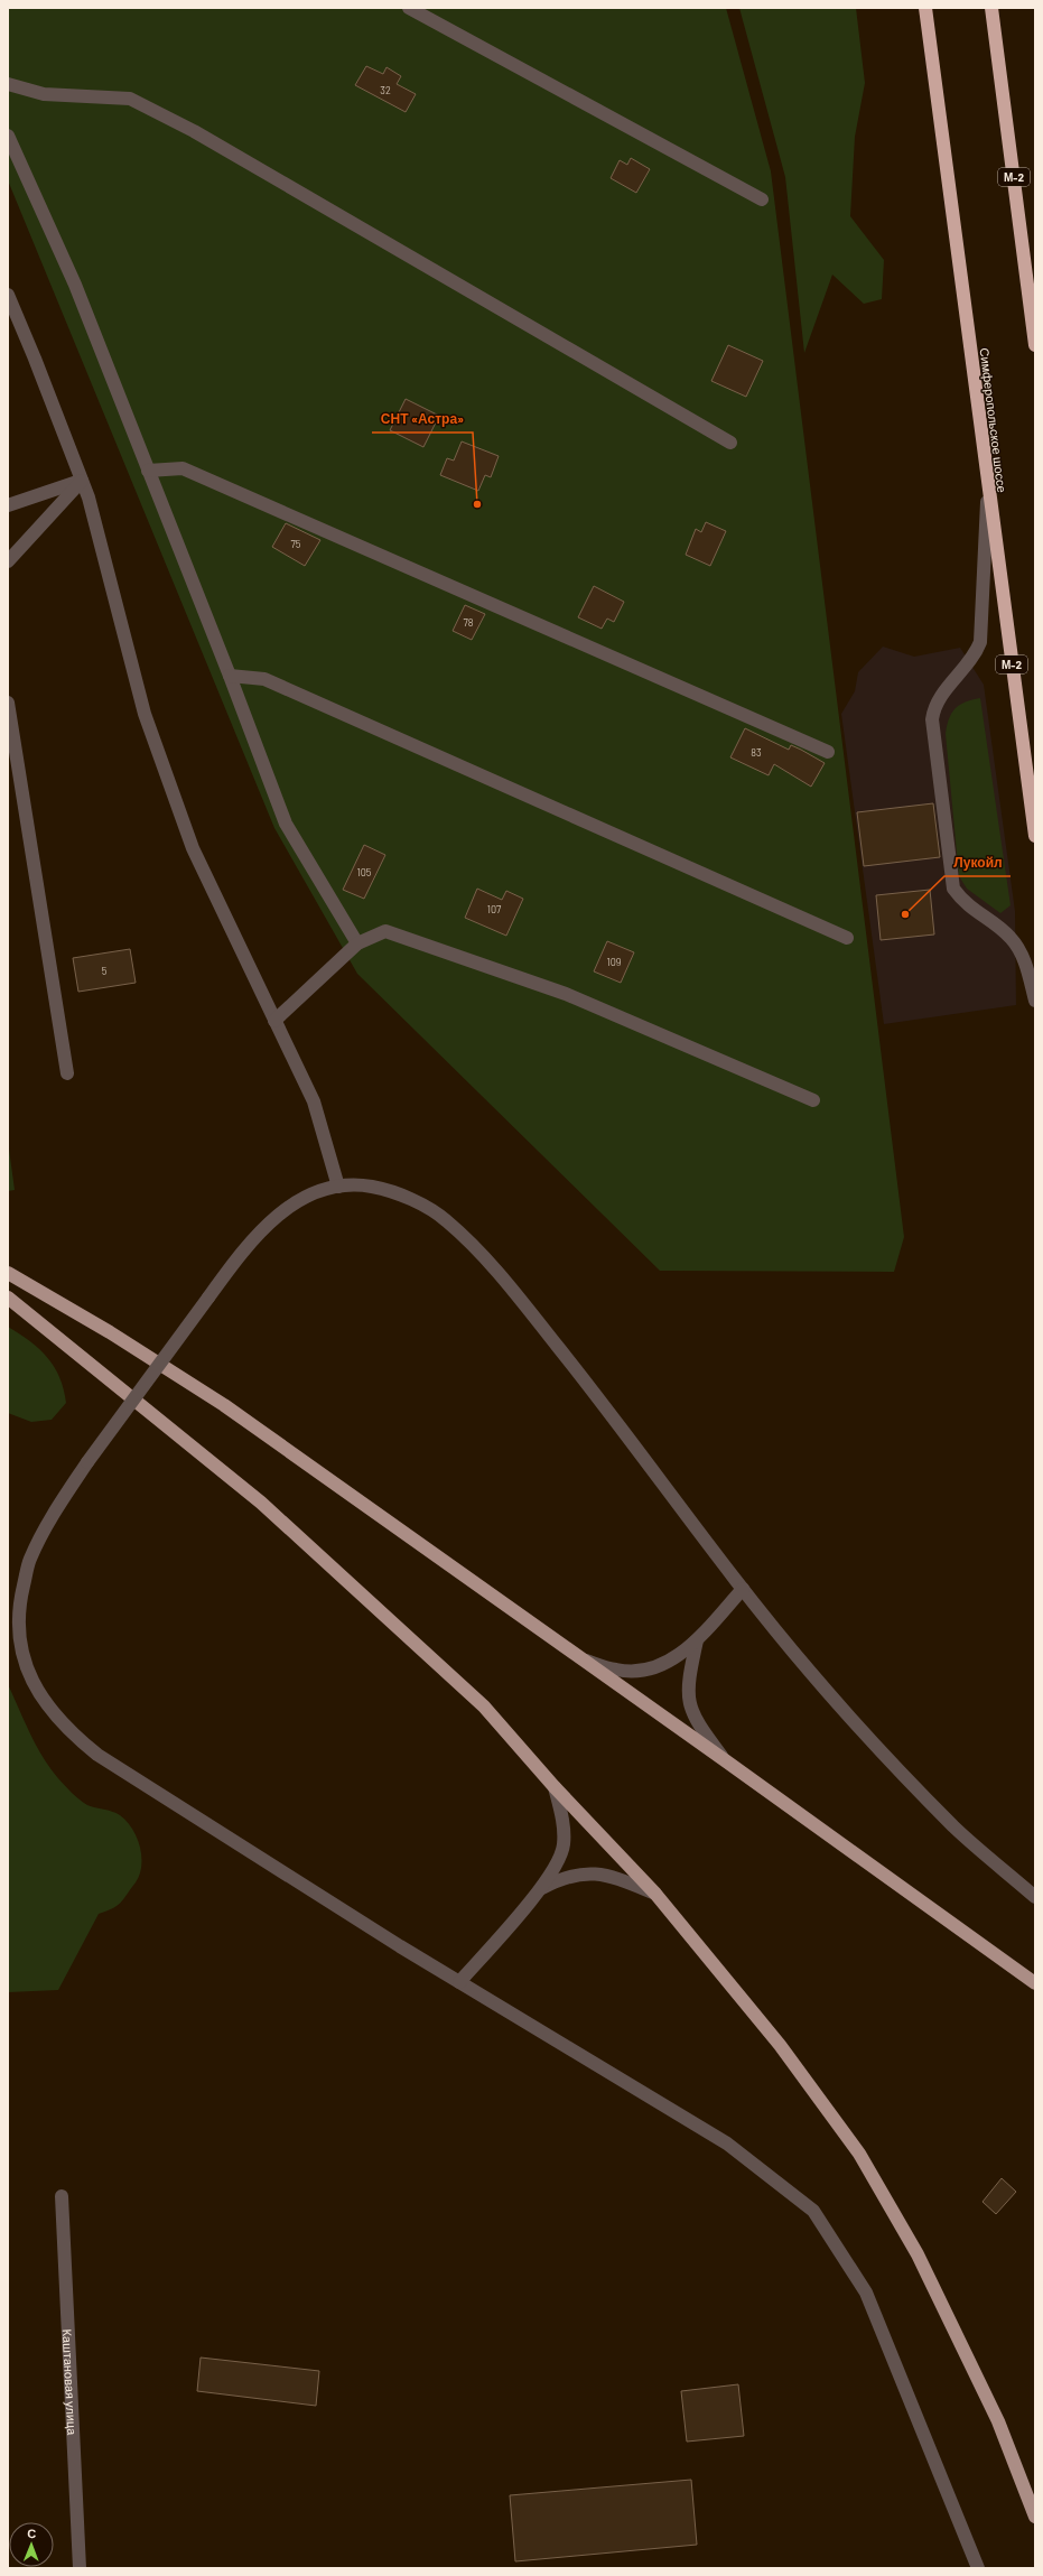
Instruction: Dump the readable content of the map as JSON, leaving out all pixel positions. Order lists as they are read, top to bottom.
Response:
{
  "streets": {
    "highway": ["М-2", "Симферопольское шоссе"],
    "street": ["Каштановая улица"]
  },
  "places": ["СНТ «Астра»", "Лукойл"],
  "house_numbers": [
    "32",
    "75",
    "78",
    "83",
    "105",
    "107",
    "109",
    "5"
  ],
  "north": "top"
}
